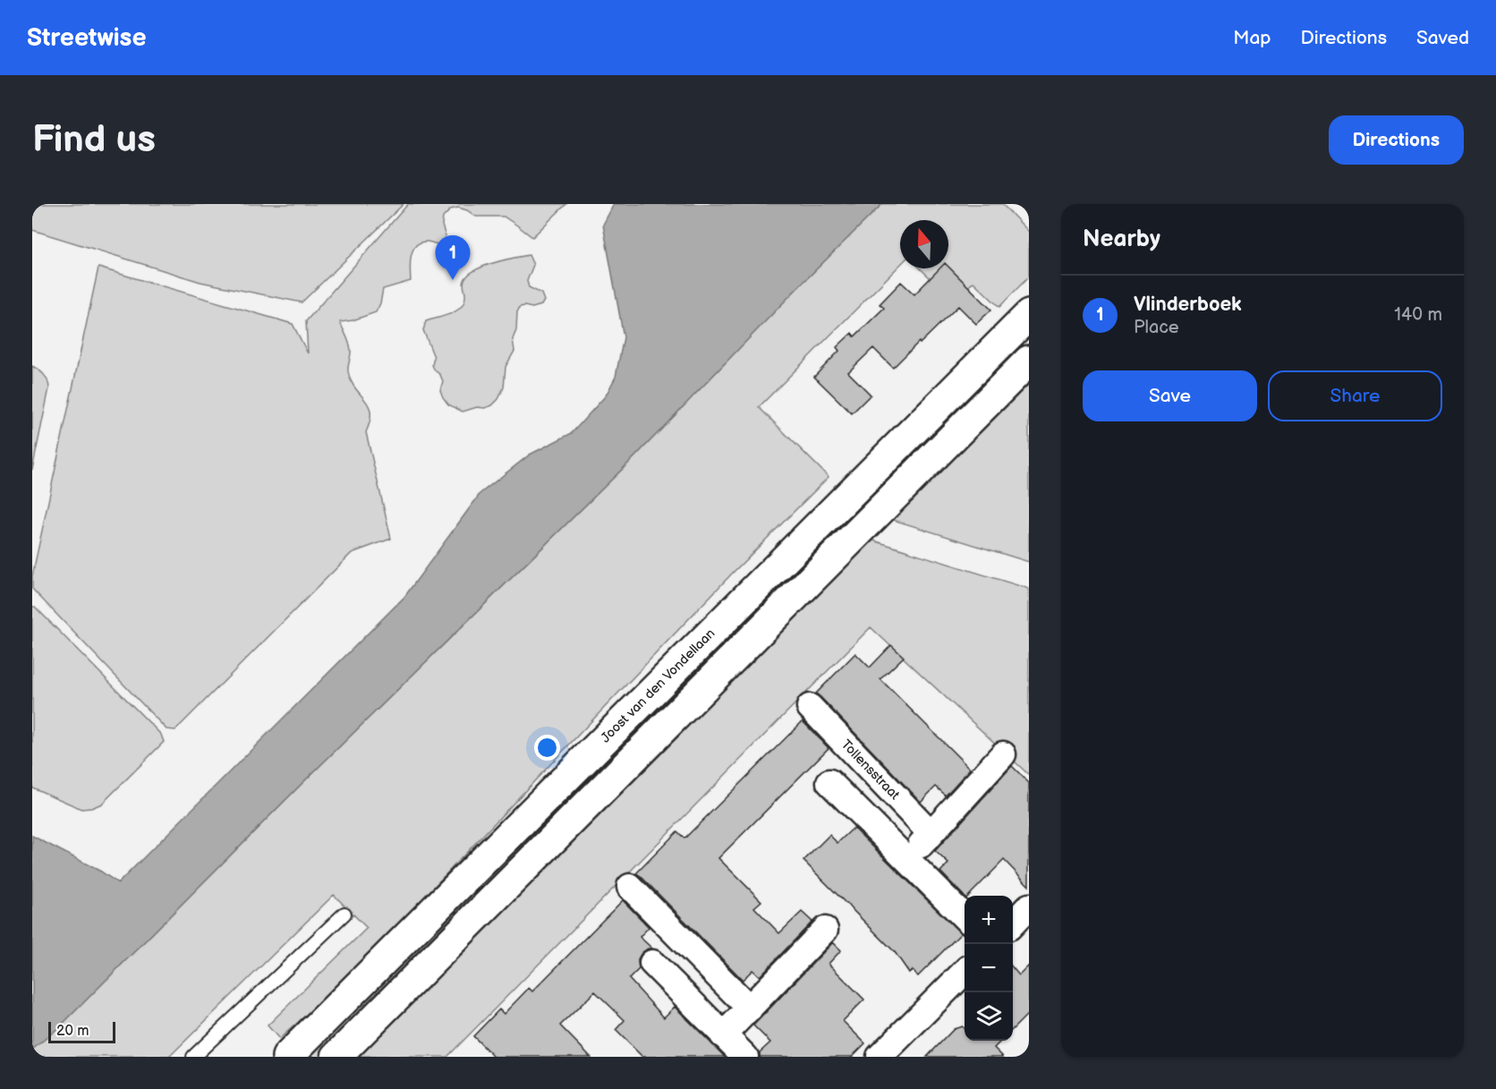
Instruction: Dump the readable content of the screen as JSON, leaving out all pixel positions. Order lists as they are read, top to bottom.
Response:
{
  "streets": {
    "street": ["Joost van den Vondellaan", "Tollensstraat"]
  },
  "scale_bar": "20 m",
  "north": "top",
  "page": {
    "header": "Streetwise",
    "nav": ["Map", "Directions", "Saved"],
    "buttons": [
      "Directions",
      ["Save", "Share"]
    ],
    "title": "Find us",
    "heading": "Nearby",
    "pins": "1",
    "list": [
      {
        "mark": "1",
        "name": "Vlinderboek",
        "note": "Place",
        "value": "140 m"
      }
    ],
    "map_buttons": ["+", "−"],
    "scale": "20 m"
  }
}
